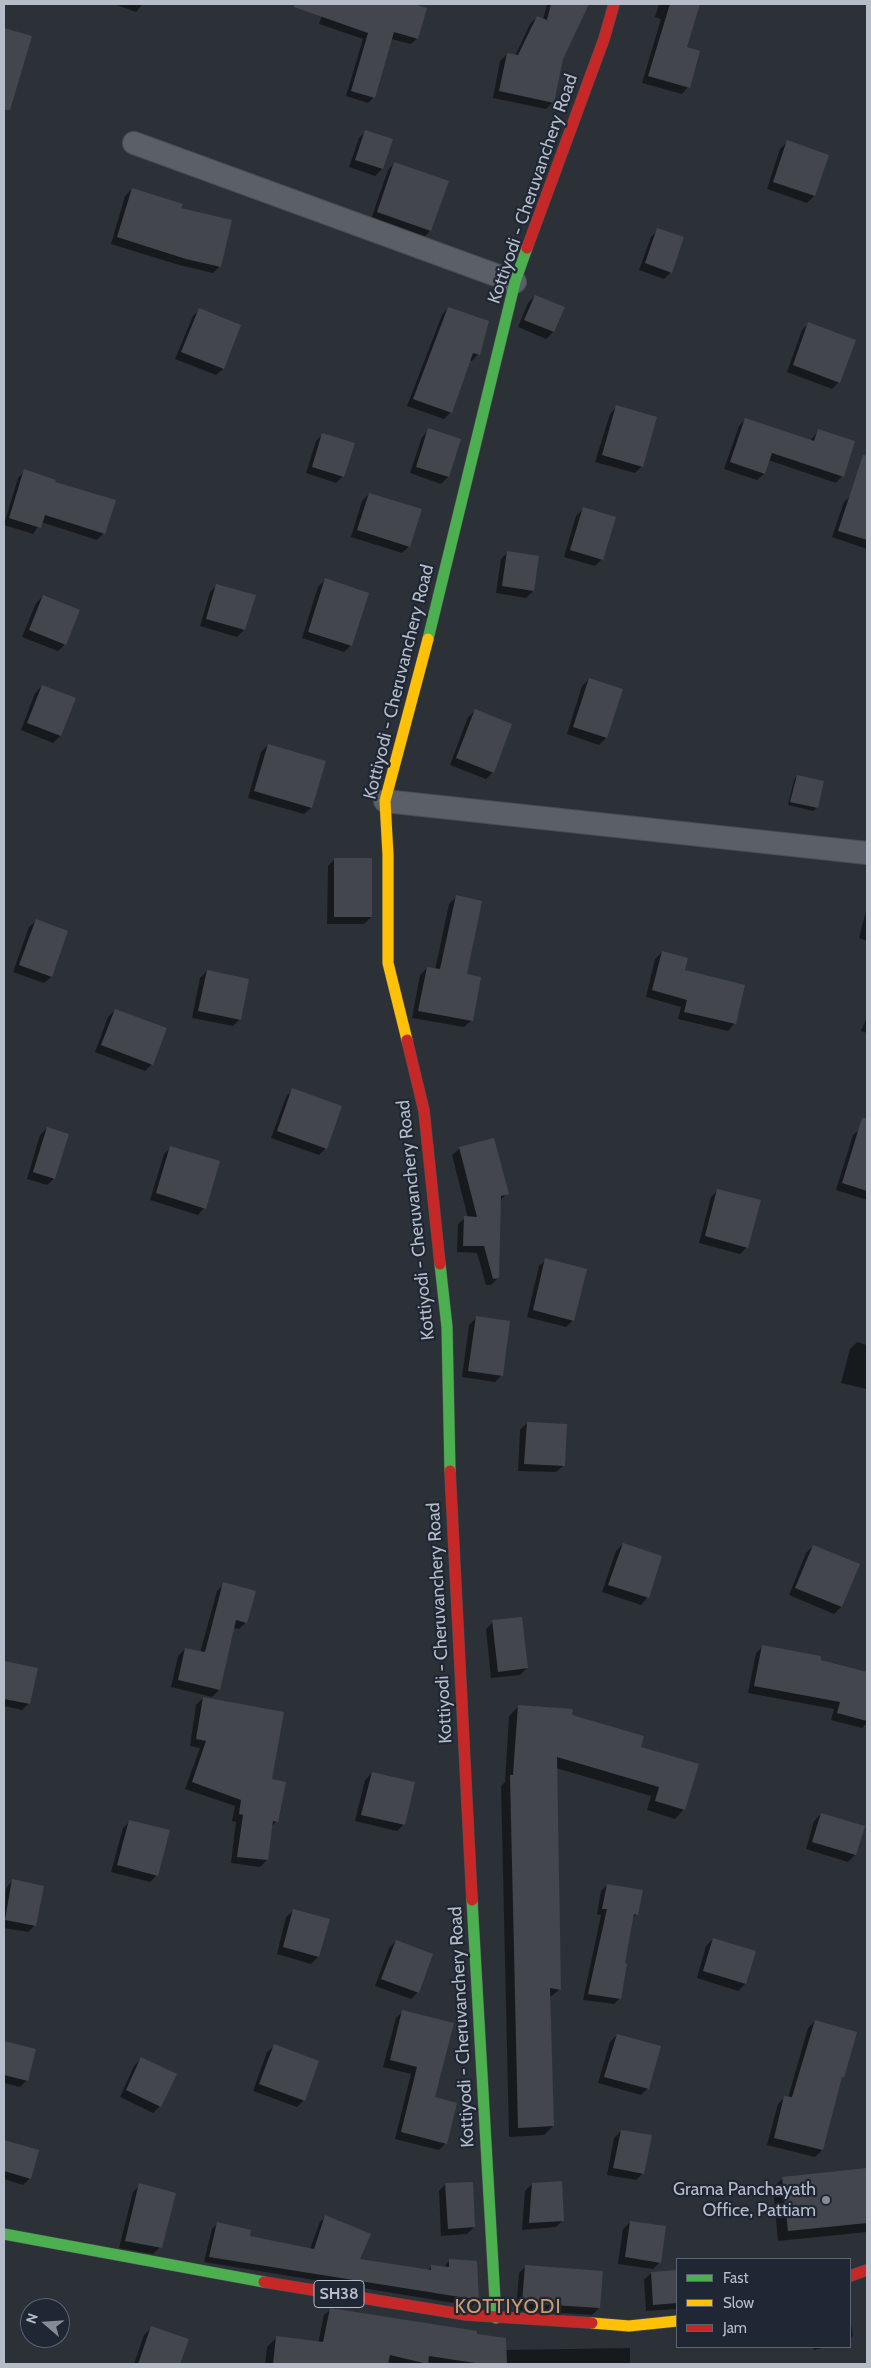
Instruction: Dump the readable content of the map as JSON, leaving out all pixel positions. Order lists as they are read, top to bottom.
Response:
{
  "streets": {
    "main road": ["Kottiyodi - Cheruvanchery Road", "SH38"]
  },
  "crossings": [
    ["Kottiyodi - Cheruvanchery Road", "SH38"]
  ],
  "districts": ["KOTTIYODI"],
  "places": ["Grama Panchayath Office, Pattiam"],
  "legend": ["Fast", "Slow", "Jam"],
  "north": "left"
}
